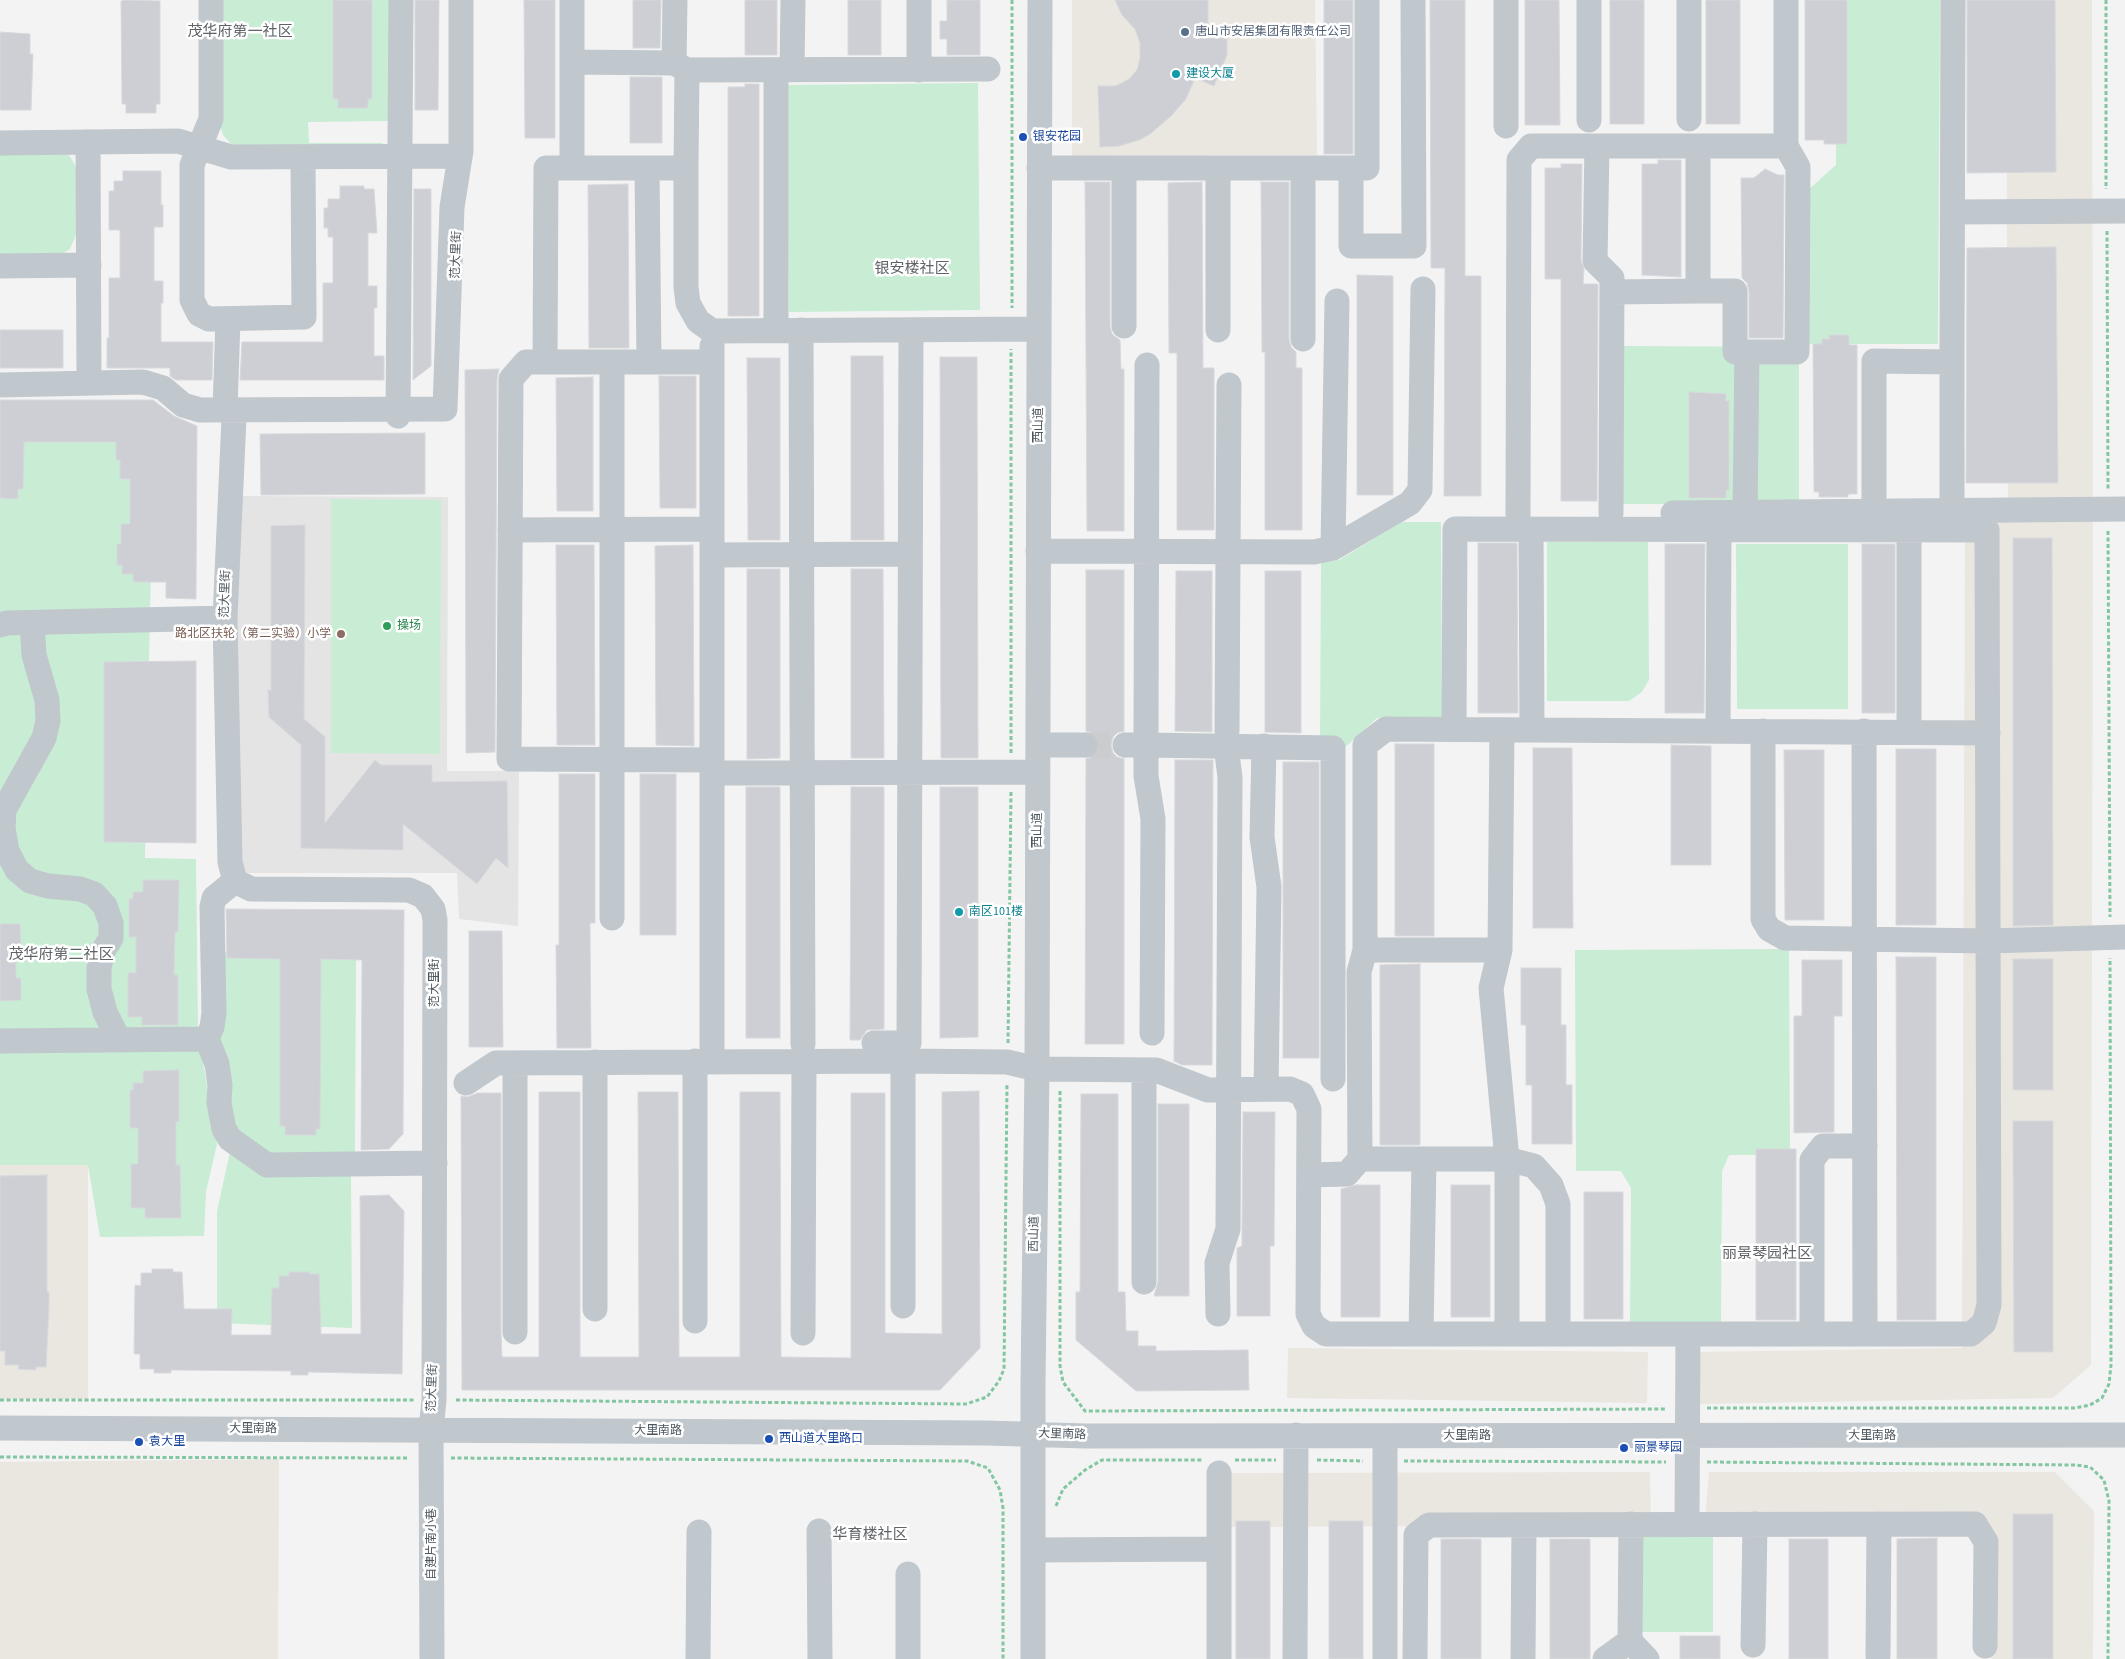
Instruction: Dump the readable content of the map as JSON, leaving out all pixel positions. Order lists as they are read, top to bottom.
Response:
{
  "streets": {
    "street": [
      "范大里街",
      "西山道",
      "大里南路",
      "自建片南小巷"
    ]
  },
  "crossings": [
    ["范大里街", "大里南路"],
    ["范大里街", "自建片南小巷"],
    ["西山道", "大里南路"],
    ["大里南路", "自建片南小巷"]
  ],
  "districts": [
    "茂华府第一社区",
    "银安楼社区",
    "茂华府第二社区",
    "丽景琴园社区",
    "华育楼社区"
  ],
  "places": [
    "唐山市安居集团有限责任公司",
    "建设大厦",
    "银安花园",
    "操场",
    "路北区扶轮（第二实验）小学",
    "南区101楼",
    "西山道大里路口",
    "袁大里",
    "丽景琴园"
  ]
}
